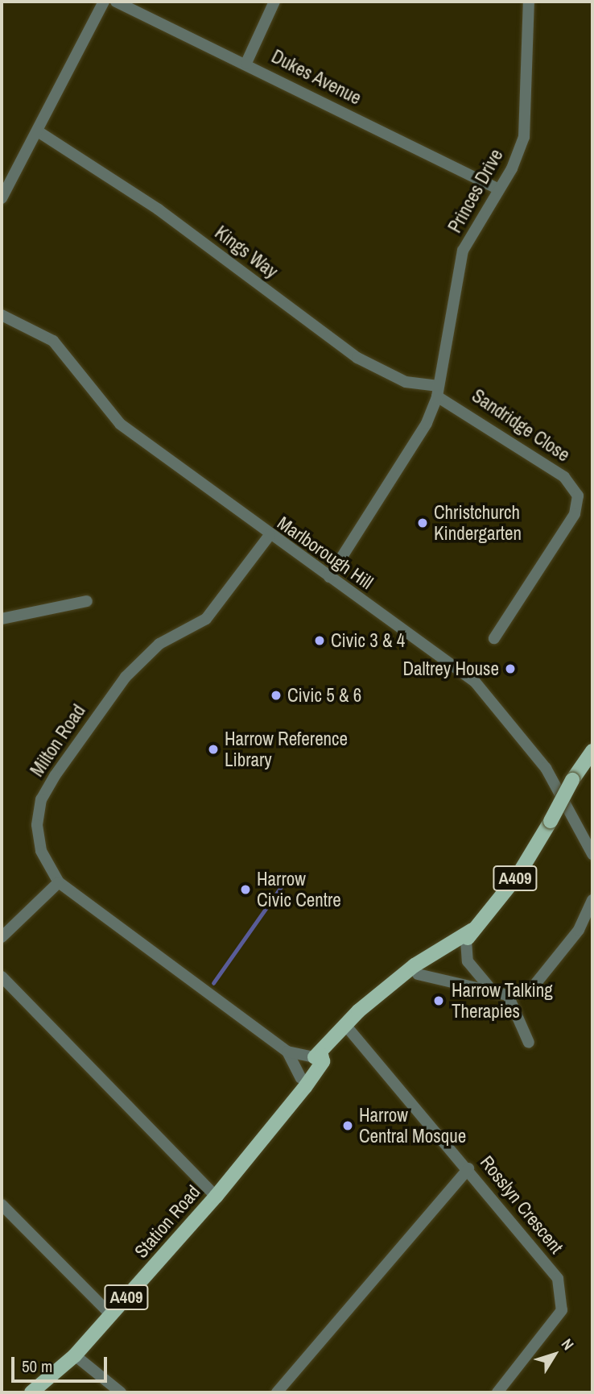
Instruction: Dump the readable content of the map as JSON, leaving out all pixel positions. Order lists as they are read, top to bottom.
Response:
{
  "streets": {
    "main road": ["A409", "Station Road"],
    "street": [
      "Dukes Avenue",
      "Princes Drive",
      "Kings Way",
      "Sandridge Close",
      "Marlborough Hill",
      "Milton Road",
      "Rosslyn Crescent"
    ]
  },
  "crossings": [
    ["Dukes Avenue", "Princes Drive"],
    ["Princes Drive", "Kings Way"],
    ["Princes Drive", "Sandridge Close"],
    ["Princes Drive", "Marlborough Hill"],
    ["Kings Way", "Sandridge Close"],
    ["Marlborough Hill", "Milton Road"],
    ["Milton Road", "Station Road"],
    ["A409", "Station Road"],
    ["Rosslyn Crescent", "Station Road"]
  ],
  "places": [
    "Christchurch Kindergarten",
    "Civic 3 & 4",
    "Daltrey House",
    "Civic 5 & 6",
    "Harrow Reference Library",
    "Harrow Civic Centre",
    "Harrow Talking Therapies",
    "Harrow Central Mosque"
  ],
  "scale_bar": "50 m",
  "north": "top right"
}
